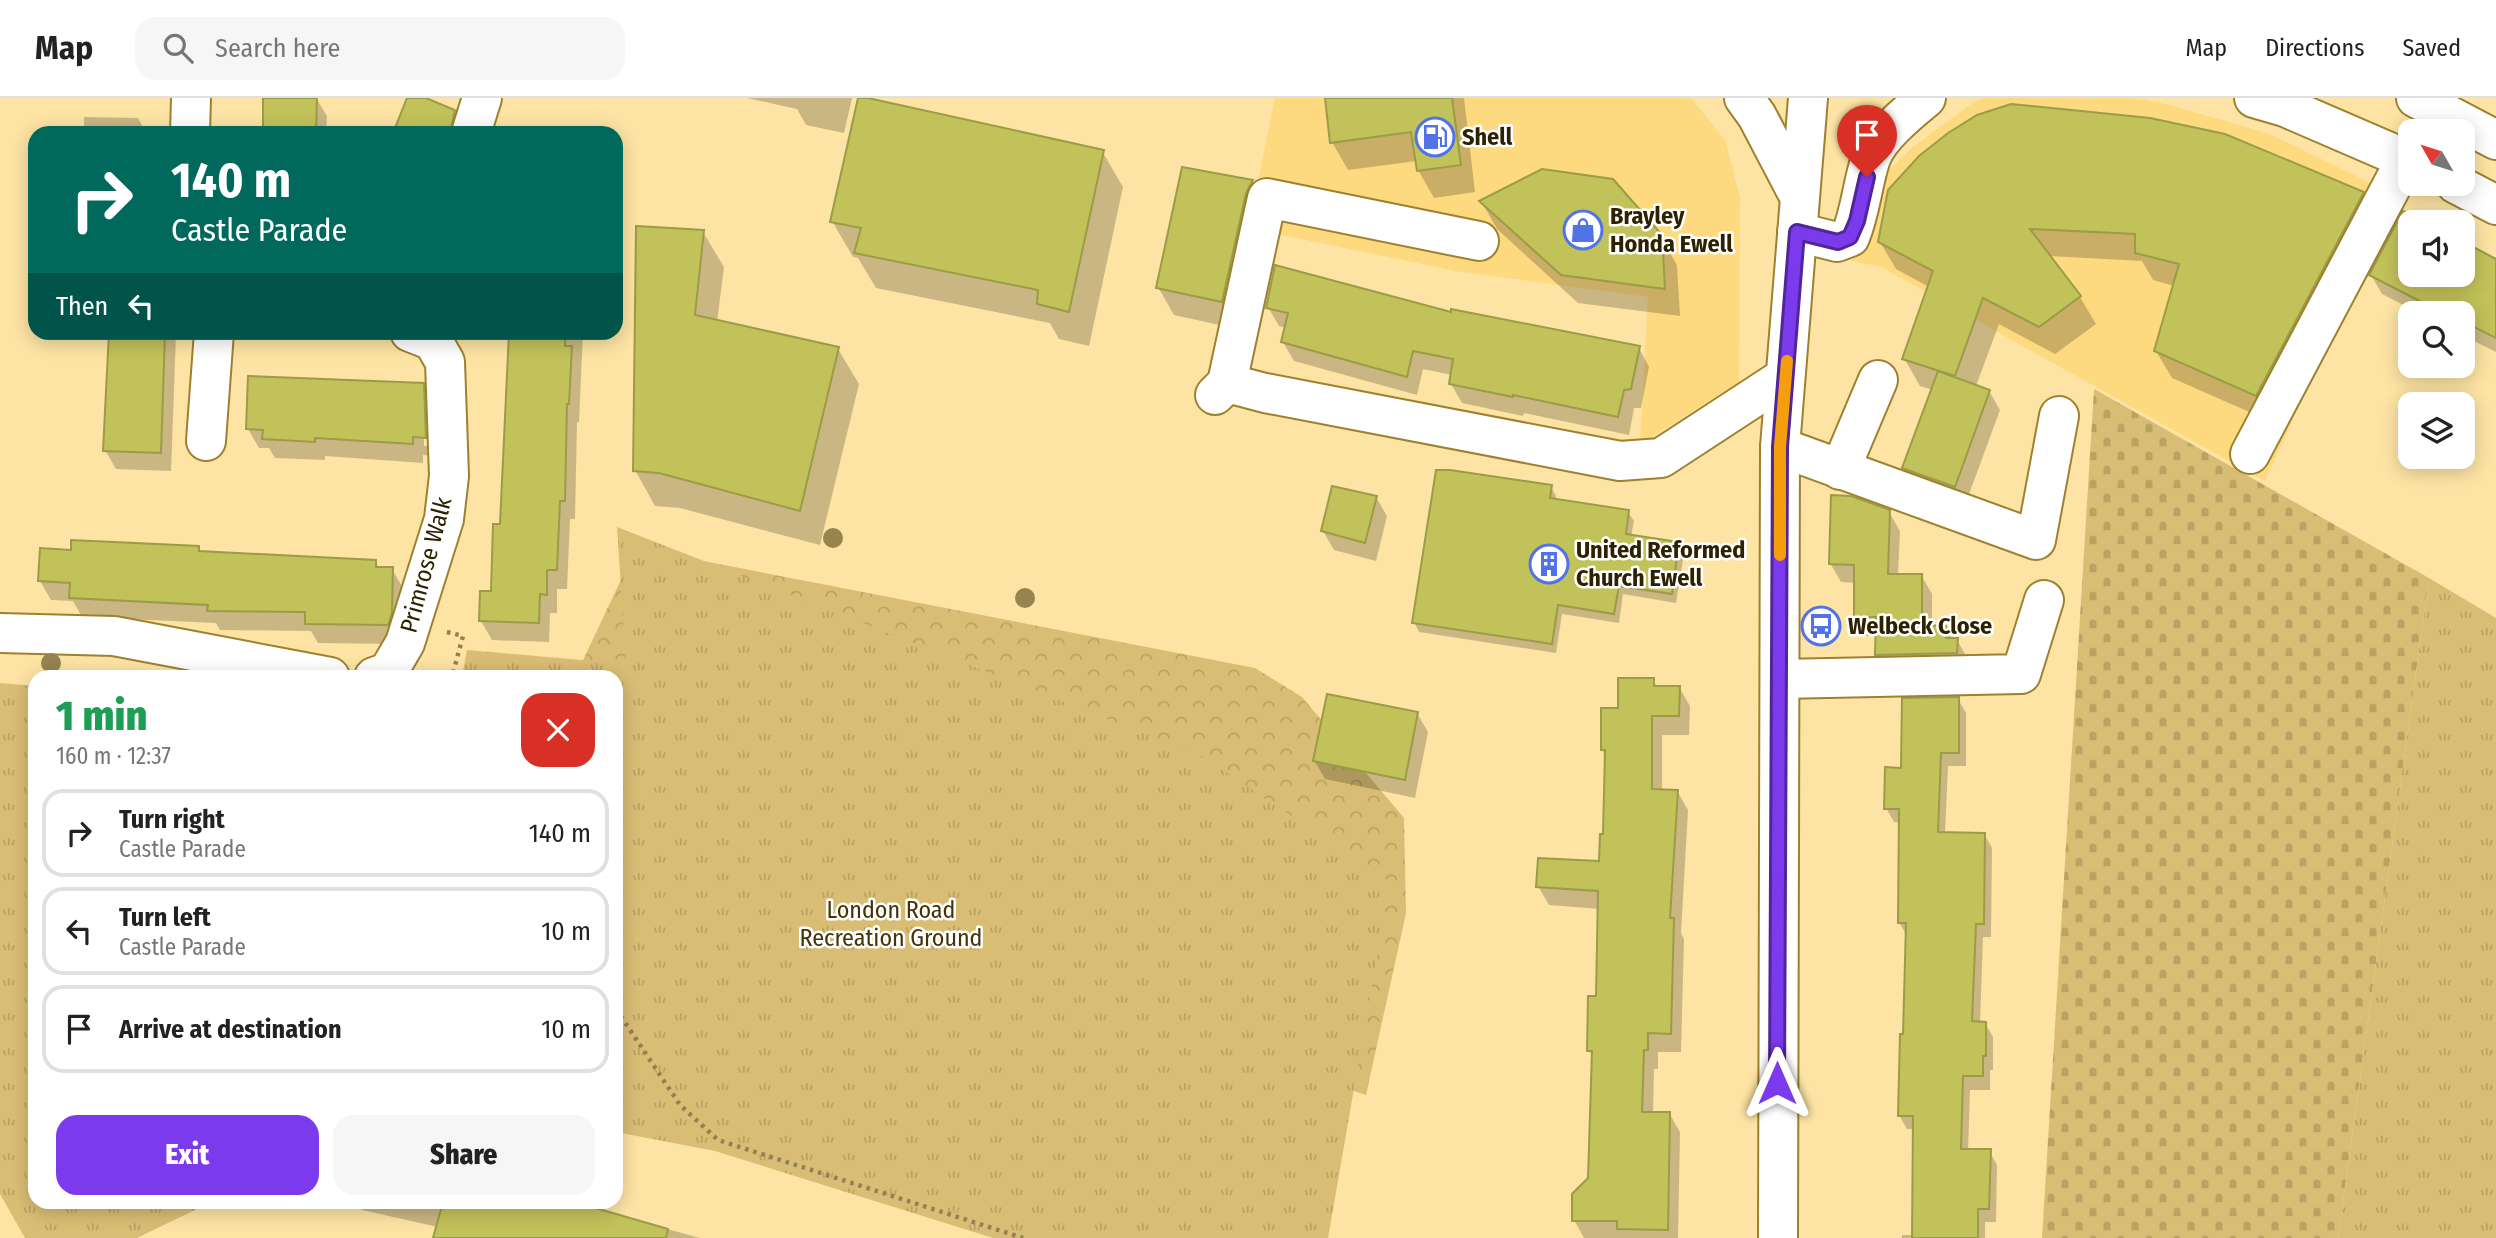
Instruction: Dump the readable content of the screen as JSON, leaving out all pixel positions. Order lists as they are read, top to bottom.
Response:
{
  "streets": {
    "main road": ["Primrose Walk"]
  },
  "parks": ["London Road Recreation Ground"],
  "places": {
    "fuel station": ["Shell"],
    "shop": ["Brayley Honda Ewell"],
    "building": ["United Reformed Church Ewell"],
    "bus stop": ["Welbeck Close"]
  },
  "north": "top left",
  "page": {
    "header": "Map",
    "search": "Search here",
    "nav": ["Map", "Directions", "Saved"],
    "turn": ["140 m", "Castle Parade"],
    "then": "Then",
    "heading": ["1 min", "160 m · 12:37"],
    "list": [
      {
        "name": "Turn right",
        "note": "Castle Parade",
        "value": "140 m"
      },
      {
        "name": "Turn left",
        "note": "Castle Parade",
        "value": "10 m"
      },
      {
        "name": "Arrive at destination",
        "value": "10 m"
      }
    ],
    "buttons": ["Exit", "Share"]
  }
}
